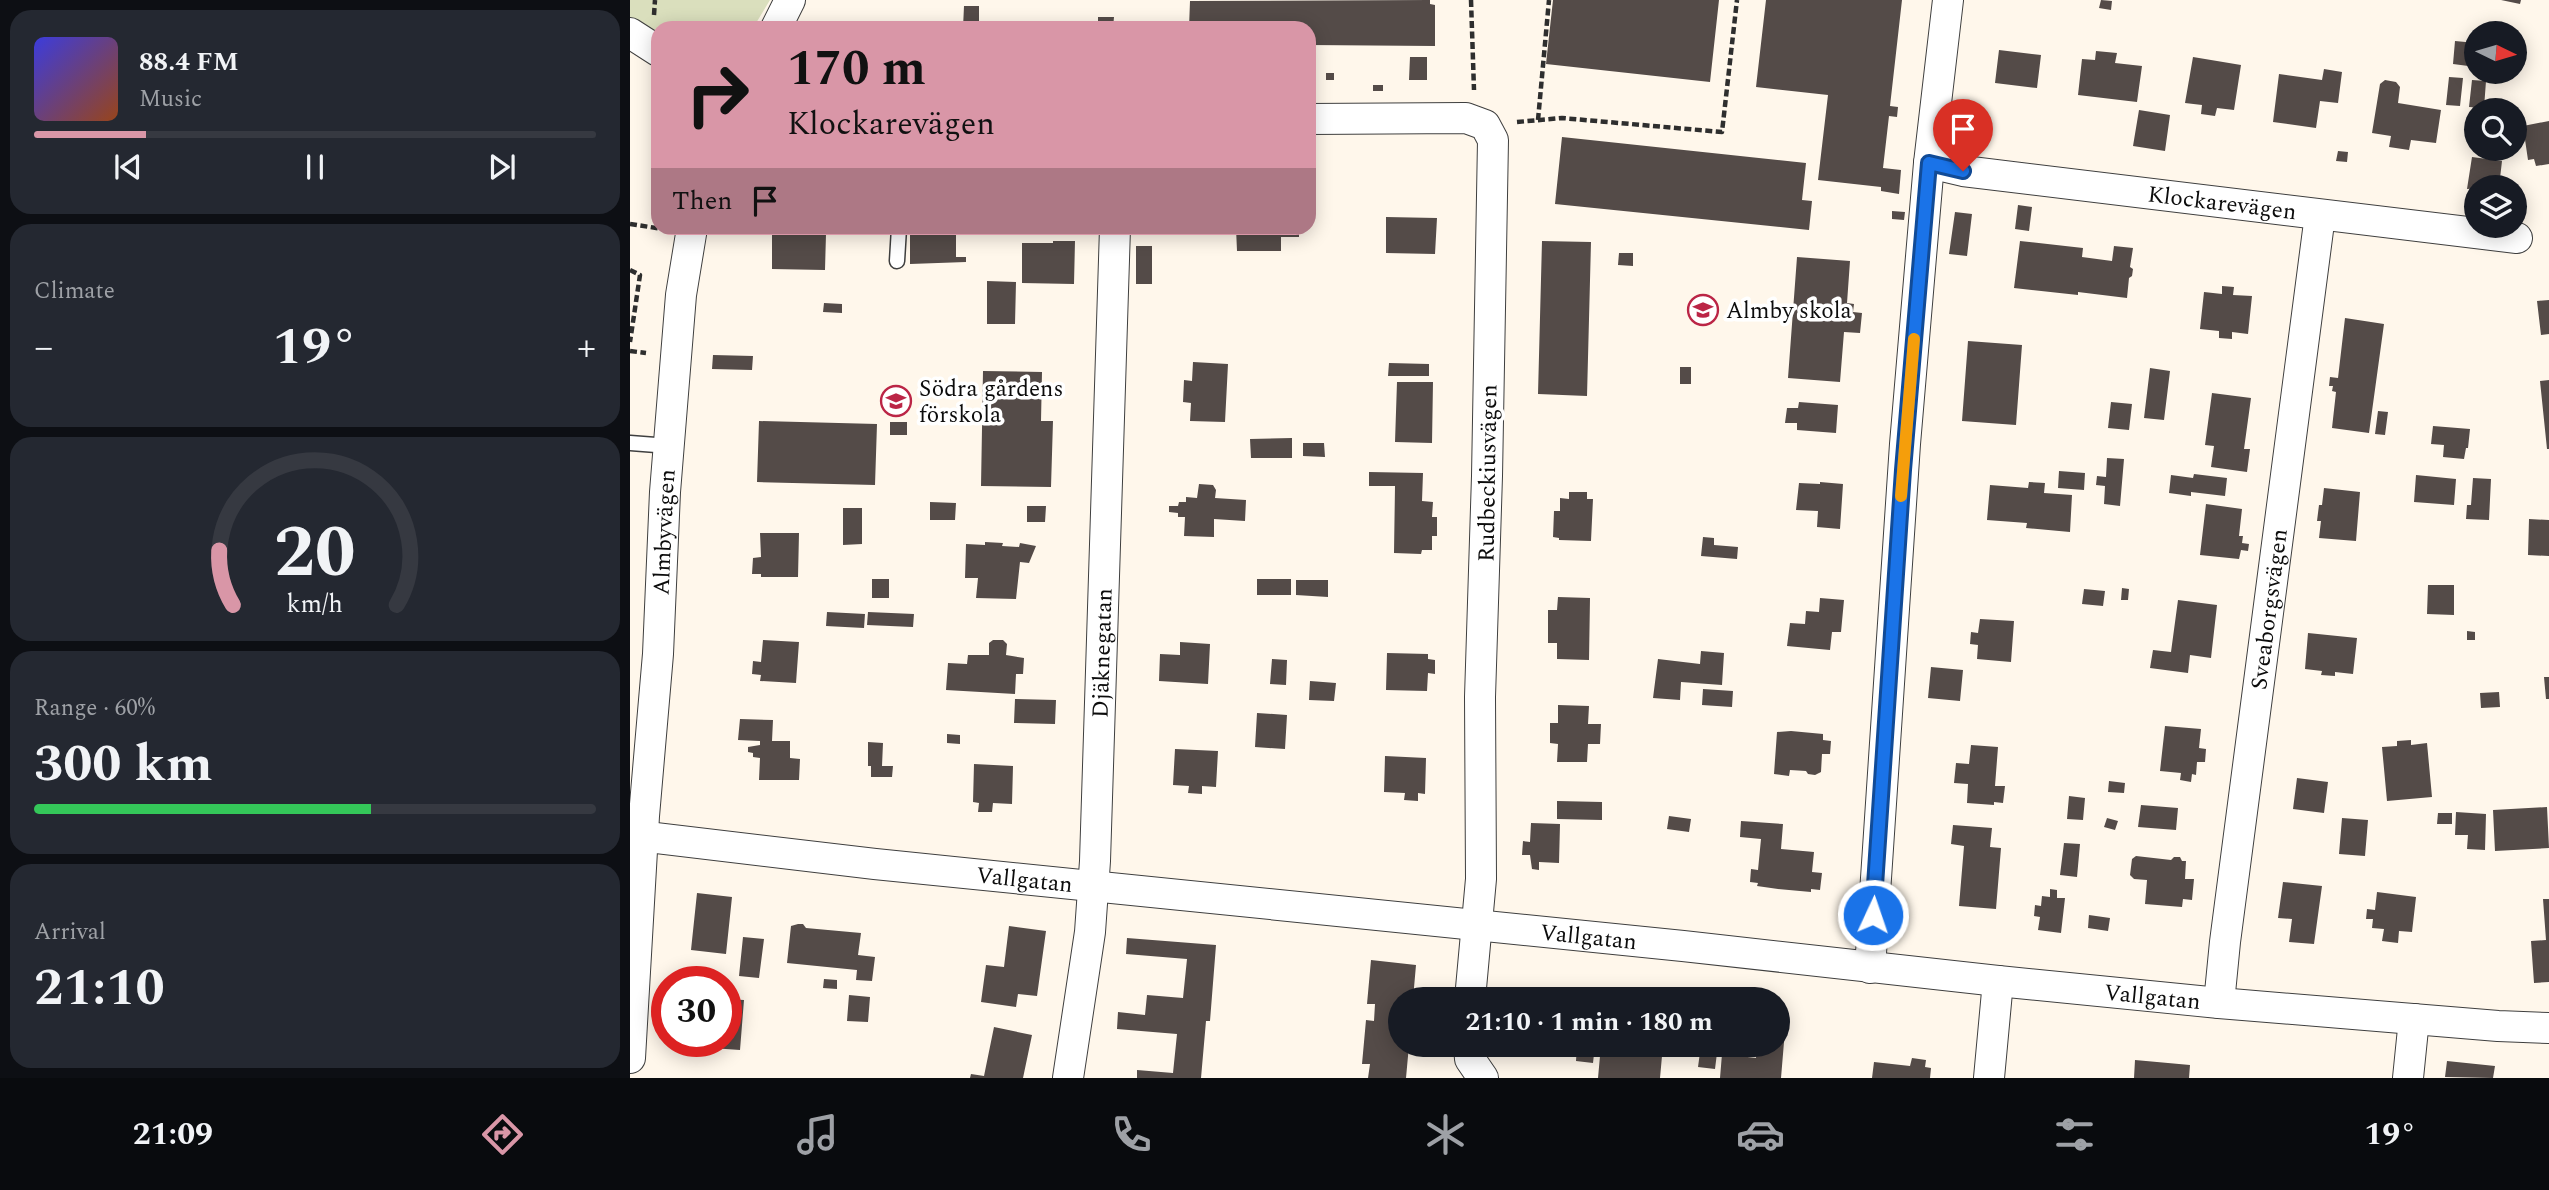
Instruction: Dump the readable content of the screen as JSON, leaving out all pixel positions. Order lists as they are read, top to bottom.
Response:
{
  "streets": {
    "street": [
      "Klockarevägen",
      "Rudbeckiusvägen",
      "Almbyvägen",
      "Sveaborgsvägen",
      "Djäknegatan",
      "Vallgatan"
    ]
  },
  "crossings": [
    ["Klockarevägen", "Sveaborgsvägen"],
    ["Rudbeckiusvägen", "Vallgatan"],
    ["Almbyvägen", "Vallgatan"],
    ["Sveaborgsvägen", "Vallgatan"],
    ["Djäknegatan", "Vallgatan"]
  ],
  "places": {
    "school or university": ["Almby skola", "Södra gårdens förskola"]
  },
  "north": "right",
  "page": {
    "turn": ["170 m", "Klockarevägen"],
    "song": ["88.4 FM", "Music"],
    "then": "Then",
    "tile": [
      "Climate",
      ["Range · 60%", "300 km"],
      ["Arrival", "21:10"]
    ],
    "heat": ["−", "19°", "+"],
    "limit": "30",
    "trip": "21:10 · 1 min · 180 m",
    "tabs": ["21:09", "19°"],
    "gauge": ["20", "km/h"]
  }
}
